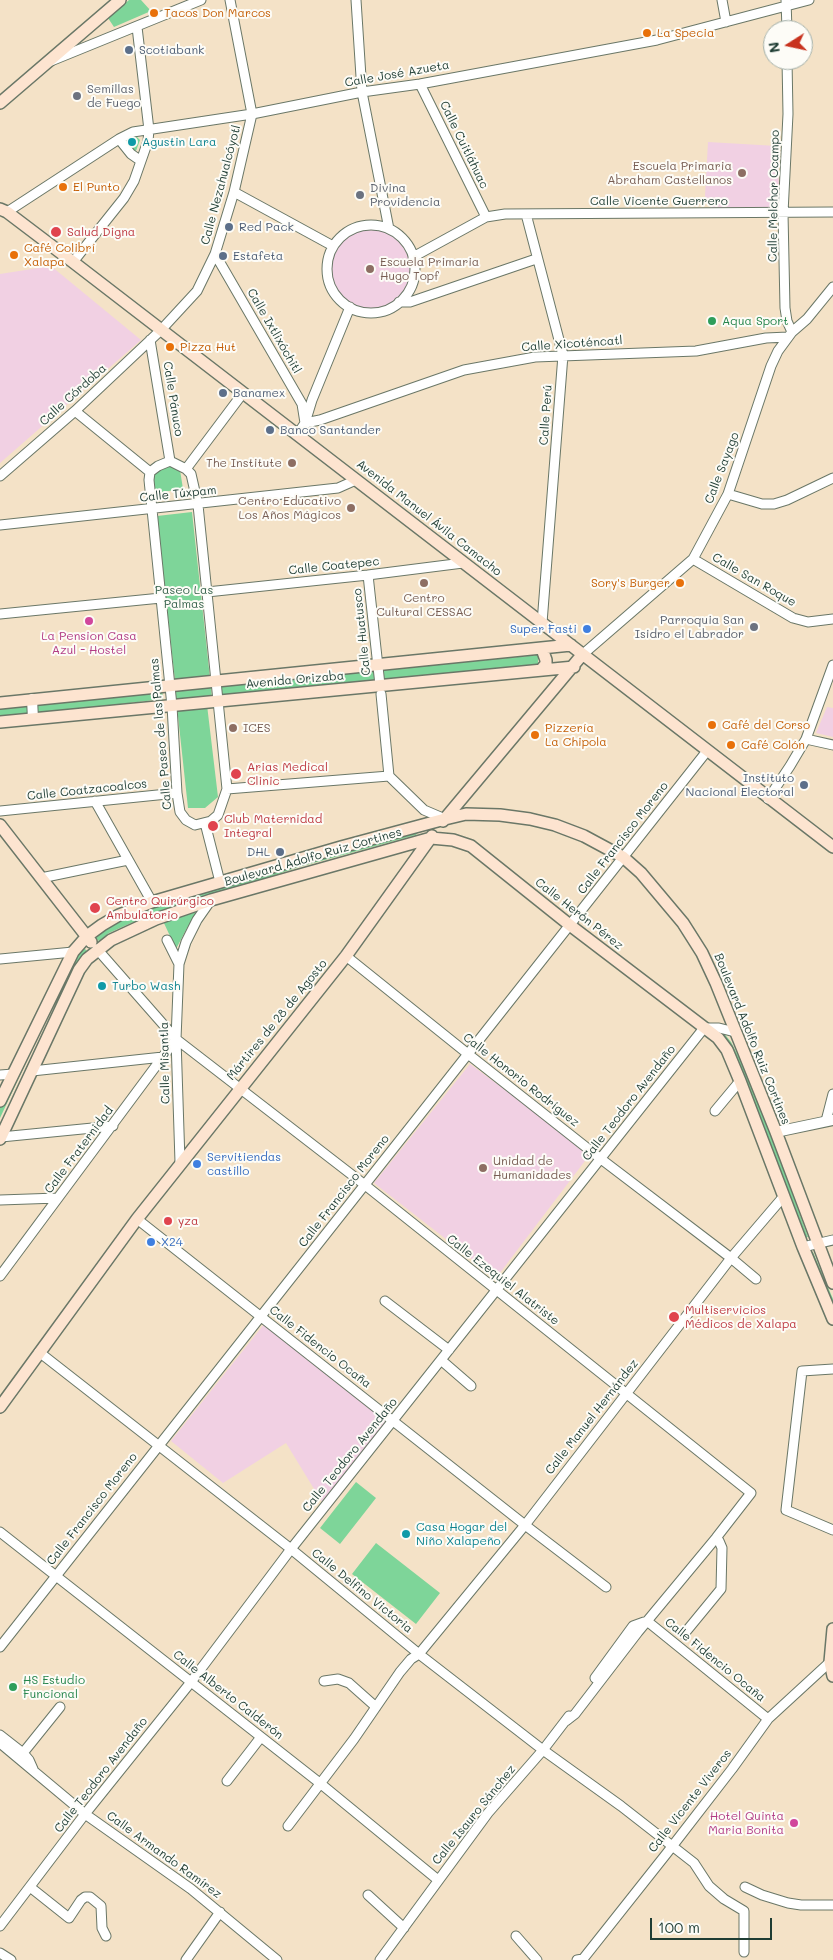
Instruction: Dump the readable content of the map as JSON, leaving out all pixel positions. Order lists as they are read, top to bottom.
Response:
{
  "streets": {
    "main road": [
      "Avenida Manuel Ávila Camacho",
      "Avenida Orizaba",
      "Boulevard Adolfo Ruiz Cortines",
      "Calle Herón Pérez",
      "Mártires de 28 de Agosto"
    ],
    "street": [
      "Calle José Azueta",
      "Calle Cuitláhuac",
      "Calle Nezahualcóyotl",
      "Calle Melchor Ocampo",
      "Calle Vicente Guerrero",
      "Calle Ixtlixóchitl",
      "Calle Xicoténcatl",
      "Calle Córdoba",
      "Calle Pánuco",
      "Calle Perú",
      "Calle Sayago",
      "Calle Túxpam",
      "Calle Coatepec",
      "Calle San Roque",
      "Calle Huatusco",
      "Calle Paseo de las Palmas",
      "Calle Coatzacoalcos",
      "Calle Francisco Moreno",
      "Calle Misantla",
      "Calle Honorio Rodríguez",
      "Calle Teodoro Avendaño",
      "Calle Fraternidad",
      "Calle Ezequiel Alatriste",
      "Calle Fidencio Ocaña",
      "Calle Manuel Hernández",
      "Calle Delfino Victoria",
      "Calle Alberto Calderón",
      "Calle Vicente Viveros",
      "Calle Isauro Sánchez",
      "Calle Armando Ramírez"
    ]
  },
  "crossings": [
    ["Calle José Azueta", "Calle Cuitláhuac"],
    ["Calle José Azueta", "Calle Nezahualcóyotl"],
    ["Calle José Azueta", "Avenida Manuel Ávila Camacho"],
    ["Calle Cuitláhuac", "Calle Vicente Guerrero"],
    ["Calle Nezahualcóyotl", "Calle Ixtlixóchitl"],
    ["Calle Nezahualcóyotl", "Calle Córdoba"],
    ["Calle Nezahualcóyotl", "Avenida Manuel Ávila Camacho"],
    ["Calle Melchor Ocampo", "Calle Vicente Guerrero"],
    ["Calle Melchor Ocampo", "Calle Xicoténcatl"],
    ["Calle Melchor Ocampo", "Calle Sayago"],
    ["Calle Vicente Guerrero", "Calle Perú"],
    ["Calle Ixtlixóchitl", "Calle Xicoténcatl"],
    ["Calle Xicoténcatl", "Calle Perú"],
    ["Calle Xicoténcatl", "Calle Sayago"],
    ["Calle Córdoba", "Calle Pánuco"],
    ["Calle Córdoba", "Avenida Manuel Ávila Camacho"],
    ["Calle Perú", "Avenida Manuel Ávila Camacho"],
    ["Calle Sayago", "Avenida Manuel Ávila Camacho"],
    ["Calle Sayago", "Calle San Roque"],
    ["Calle Sayago", "Mártires de 28 de Agosto"],
    ["Calle Túxpam", "Avenida Manuel Ávila Camacho"],
    ["Calle Túxpam", "Calle Paseo de las Palmas"],
    ["Avenida Manuel Ávila Camacho", "Calle Coatepec"],
    ["Avenida Manuel Ávila Camacho", "Avenida Orizaba"],
    ["Avenida Manuel Ávila Camacho", "Calle Francisco Moreno"],
    ["Avenida Manuel Ávila Camacho", "Mártires de 28 de Agosto"],
    ["Calle Coatepec", "Calle Huatusco"],
    ["Calle Huatusco", "Avenida Orizaba"],
    ["Avenida Orizaba", "Calle Paseo de las Palmas"],
    ["Avenida Orizaba", "Mártires de 28 de Agosto"],
    ["Calle Paseo de las Palmas", "Calle Coatzacoalcos"],
    ["Calle Francisco Moreno", "Boulevard Adolfo Ruiz Cortines"],
    ["Calle Francisco Moreno", "Calle Herón Pérez"],
    ["Calle Francisco Moreno", "Calle Honorio Rodríguez"],
    ["Calle Francisco Moreno", "Calle Ezequiel Alatriste"],
    ["Calle Francisco Moreno", "Calle Fidencio Ocaña"],
    ["Calle Francisco Moreno", "Calle Delfino Victoria"],
    ["Calle Francisco Moreno", "Calle Alberto Calderón"],
    ["Boulevard Adolfo Ruiz Cortines", "Calle Herón Pérez"],
    ["Boulevard Adolfo Ruiz Cortines", "Mártires de 28 de Agosto"],
    ["Boulevard Adolfo Ruiz Cortines", "Calle Misantla"],
    ["Boulevard Adolfo Ruiz Cortines", "Calle Ezequiel Alatriste"],
    ["Calle Herón Pérez", "Mártires de 28 de Agosto"],
    ["Calle Herón Pérez", "Calle Teodoro Avendaño"],
    ["Mártires de 28 de Agosto", "Calle Misantla"],
    ["Mártires de 28 de Agosto", "Calle Honorio Rodríguez"],
    ["Mártires de 28 de Agosto", "Calle Ezequiel Alatriste"],
    ["Mártires de 28 de Agosto", "Calle Fidencio Ocaña"],
    ["Mártires de 28 de Agosto", "Calle Delfino Victoria"],
    ["Calle Misantla", "Calle Fraternidad"],
    ["Calle Misantla", "Calle Ezequiel Alatriste"],
    ["Calle Honorio Rodríguez", "Calle Teodoro Avendaño"],
    ["Calle Honorio Rodríguez", "Calle Manuel Hernández"],
    ["Calle Teodoro Avendaño", "Calle Ezequiel Alatriste"],
    ["Calle Teodoro Avendaño", "Calle Fidencio Ocaña"],
    ["Calle Teodoro Avendaño", "Calle Delfino Victoria"],
    ["Calle Teodoro Avendaño", "Calle Alberto Calderón"],
    ["Calle Teodoro Avendaño", "Calle Armando Ramírez"],
    ["Calle Fraternidad", "Calle Ezequiel Alatriste"],
    ["Calle Ezequiel Alatriste", "Calle Manuel Hernández"],
    ["Calle Ezequiel Alatriste", "Calle Isauro Sánchez"],
    ["Calle Fidencio Ocaña", "Calle Manuel Hernández"],
    ["Calle Fidencio Ocaña", "Calle Vicente Viveros"],
    ["Calle Fidencio Ocaña", "Calle Isauro Sánchez"],
    ["Calle Manuel Hernández", "Calle Delfino Victoria"],
    ["Calle Manuel Hernández", "Calle Alberto Calderón"],
    ["Calle Delfino Victoria", "Calle Vicente Viveros"],
    ["Calle Delfino Victoria", "Calle Isauro Sánchez"],
    ["Calle Alberto Calderón", "Calle Isauro Sánchez"]
  ],
  "parks": ["Paseo Las Palmas"],
  "places": [
    "Tacos Don Marcos",
    "La Specia",
    "Scotiabank",
    "Semillas de Fuego",
    "Agustin Lara",
    "Escuela Primaria Abraham Castellanos",
    "El Punto",
    "Divina Providencia",
    "Red Pack",
    "Salud Digna",
    "Café Colibrí Xalapa",
    "Estafeta",
    "Escuela Primaria Hugo Topf",
    "Aqua Sport",
    "Pizza Hut",
    "Banamex",
    "Banco Santander",
    "The Institute",
    "Centro Educativo Los Años Mágicos",
    "Centro Cultural CESSAC",
    "Sory's Burger",
    "La Pension Casa Azul - Hostel",
    "Parroquia San Isidro el Labrador",
    "Super Fasti",
    "Café del Corso",
    "ICES",
    "Pizzería La Chipola",
    "Café Colón",
    "Arias Medical Clinic",
    "Instituto Nacional Electoral",
    "Club Maternidad Integral",
    "DHL",
    "Centro Quirúrgico Ambulatorio",
    "Turbo Wash",
    "Servitiendas castillo",
    "Unidad de Humanidades",
    "yza",
    "X24",
    "Multiservicios Médicos de Xalapa",
    "Casa Hogar del Niño Xalapeño",
    "HS Estudio Funcional",
    "Hotel Quinta Maria Bonita"
  ],
  "scale_bar": "100 m",
  "north": "left"
}
